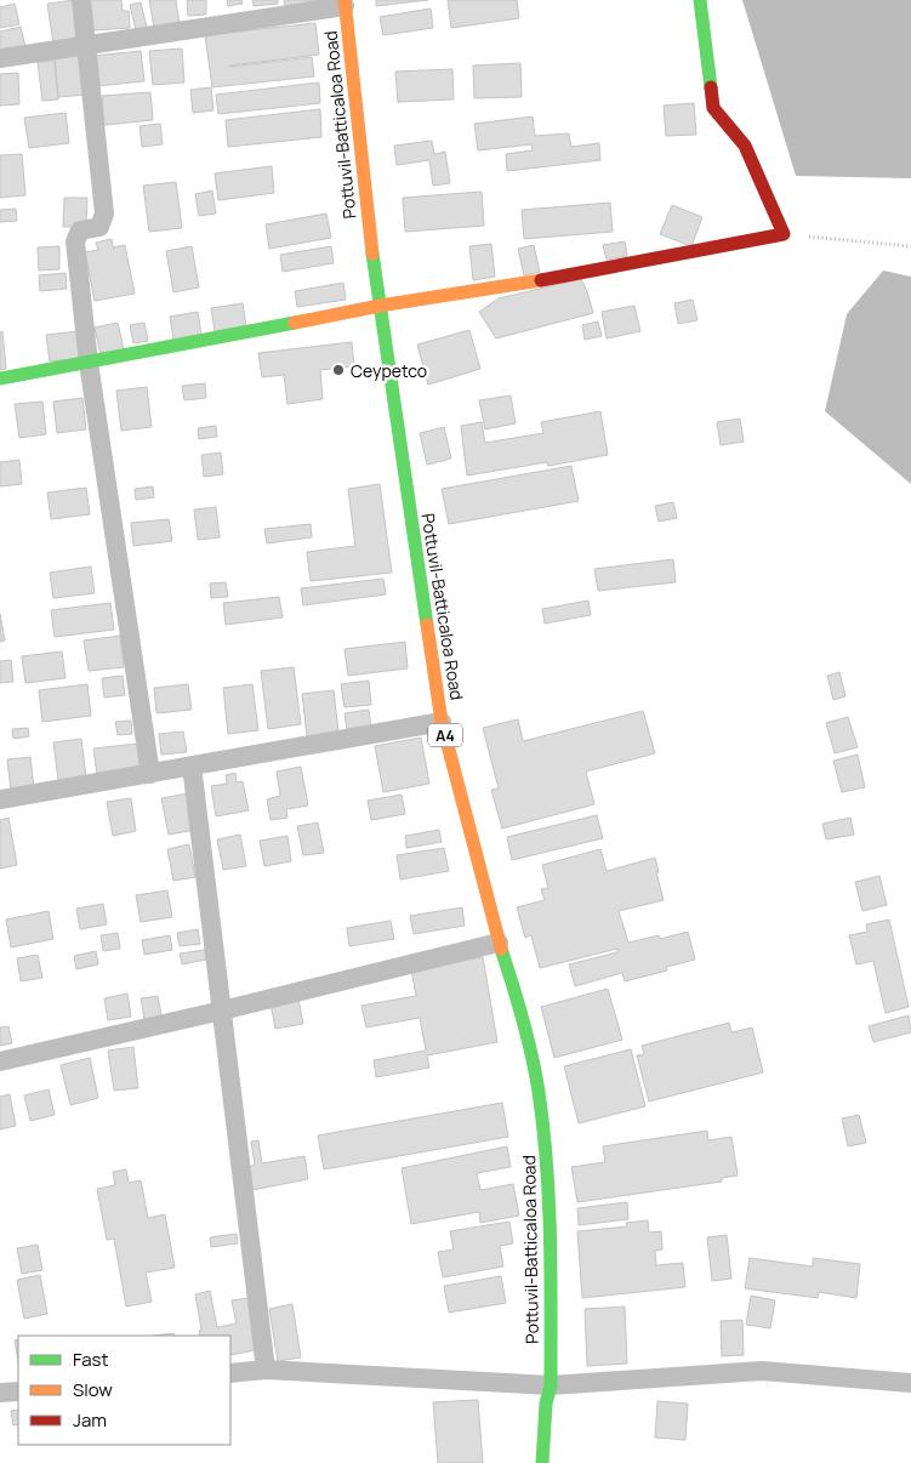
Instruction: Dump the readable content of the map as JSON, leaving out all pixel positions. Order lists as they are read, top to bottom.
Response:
{
  "streets": {
    "main road": ["Pottuvil-Batticaloa Road", "A4"]
  },
  "places": ["Ceypetco"],
  "legend": ["Fast", "Slow", "Jam"]
}
